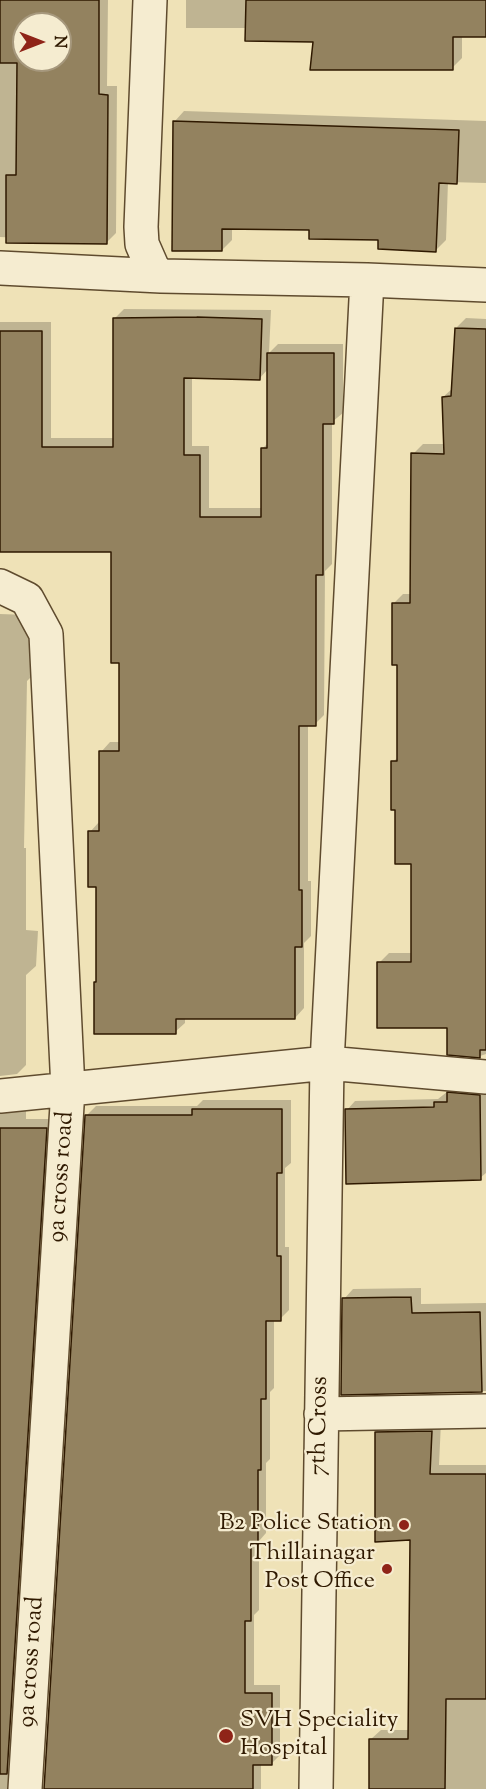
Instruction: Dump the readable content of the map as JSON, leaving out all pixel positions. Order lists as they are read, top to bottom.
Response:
{
  "streets": {
    "street": ["9a cross road", "7th Cross"]
  },
  "places": ["B2 Police Station", "Thillainagar Post Office", "SVH Speciality Hospital"],
  "north": "right"
}
